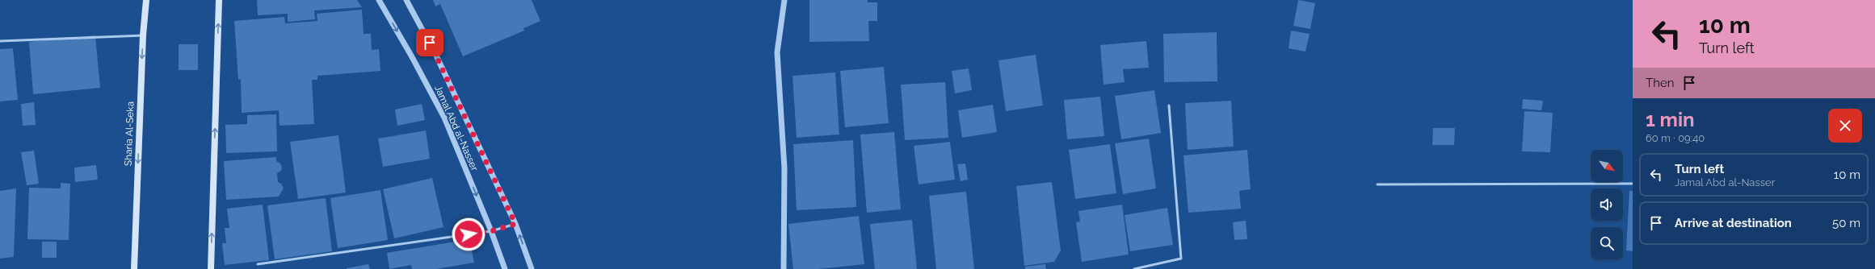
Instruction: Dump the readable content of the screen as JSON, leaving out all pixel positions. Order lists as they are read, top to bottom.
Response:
{
  "streets": {
    "main road": ["Sharia Al-Seka"],
    "street": ["Jamal Abd al-Nasser"]
  },
  "one_way": ["Sharia Al-Seka"],
  "north": "bottom right",
  "page": {
    "turn": ["10 m", "Turn left"],
    "then": "Then",
    "heading": ["1 min", "60 m · 09:40"],
    "list": [
      {
        "name": "Turn left",
        "note": "Jamal Abd al-Nasser",
        "value": "10 m"
      },
      {
        "name": "Arrive at destination",
        "value": "50 m"
      }
    ]
  }
}
